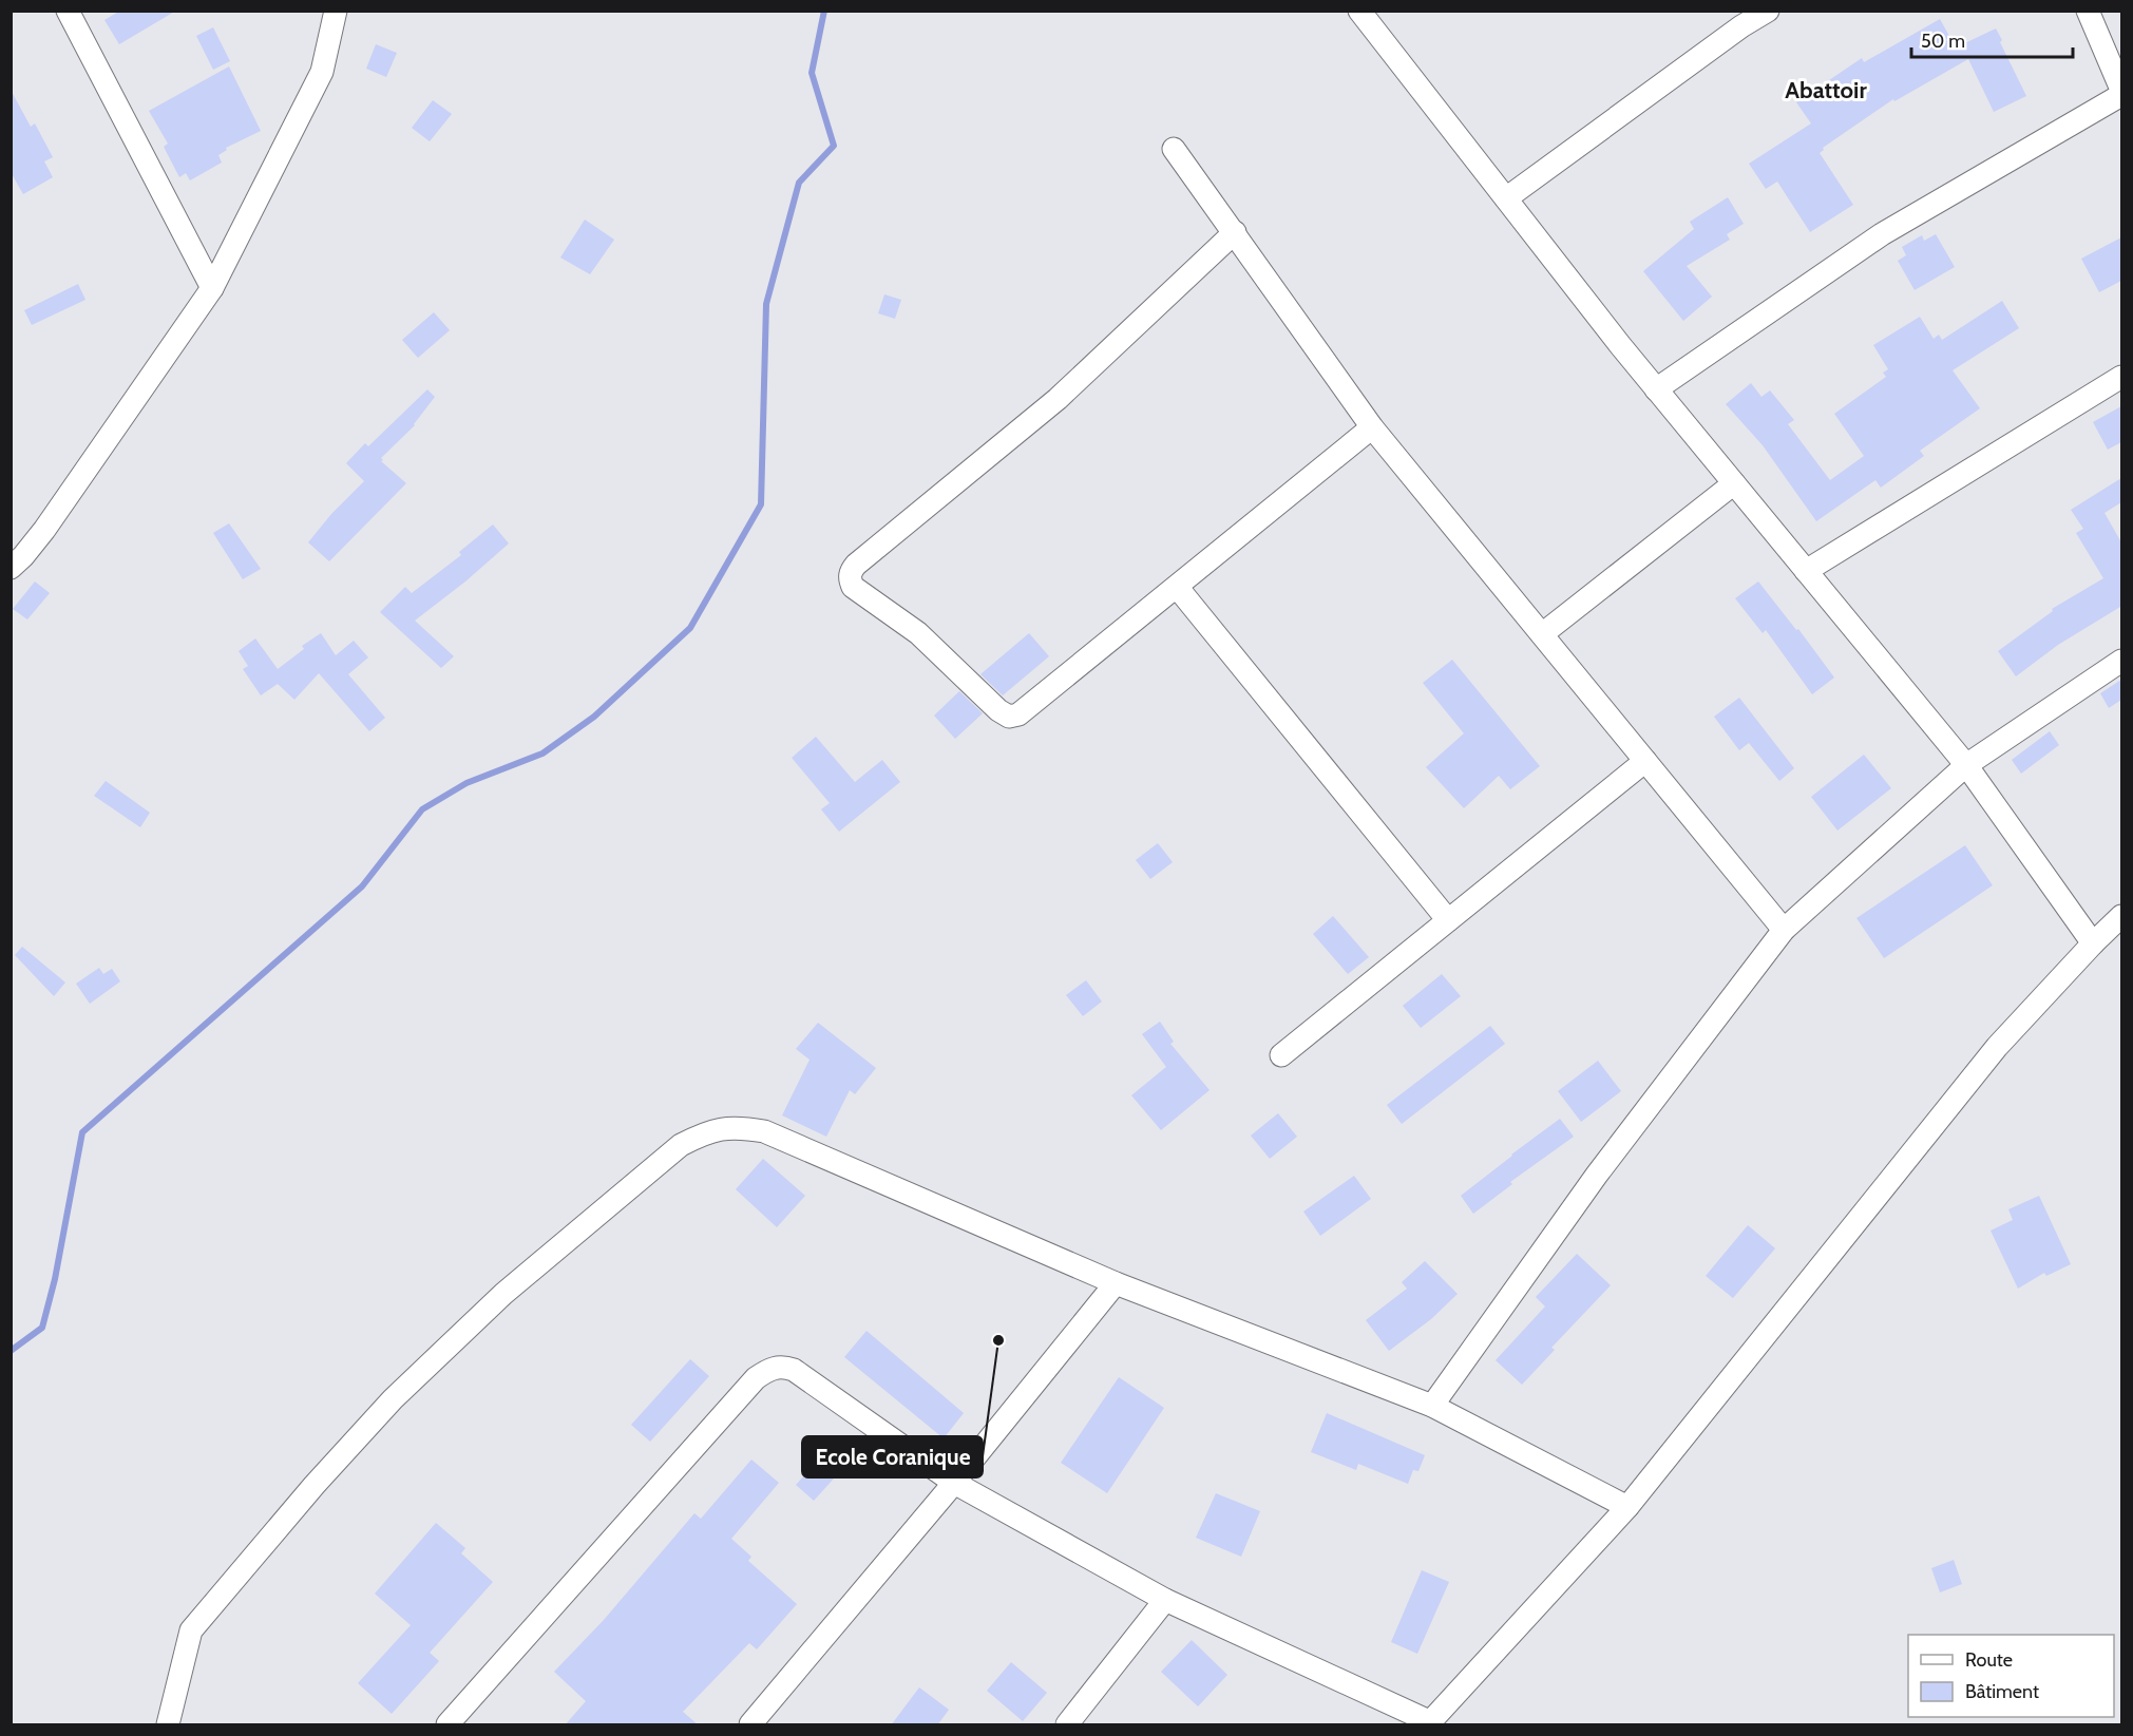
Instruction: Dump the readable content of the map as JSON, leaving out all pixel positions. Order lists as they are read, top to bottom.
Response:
{
  "districts": ["Abattoir"],
  "places": ["Ecole Coranique"],
  "legend": ["Route", "Bâtiment"],
  "scale_bar": "50 m"
}
